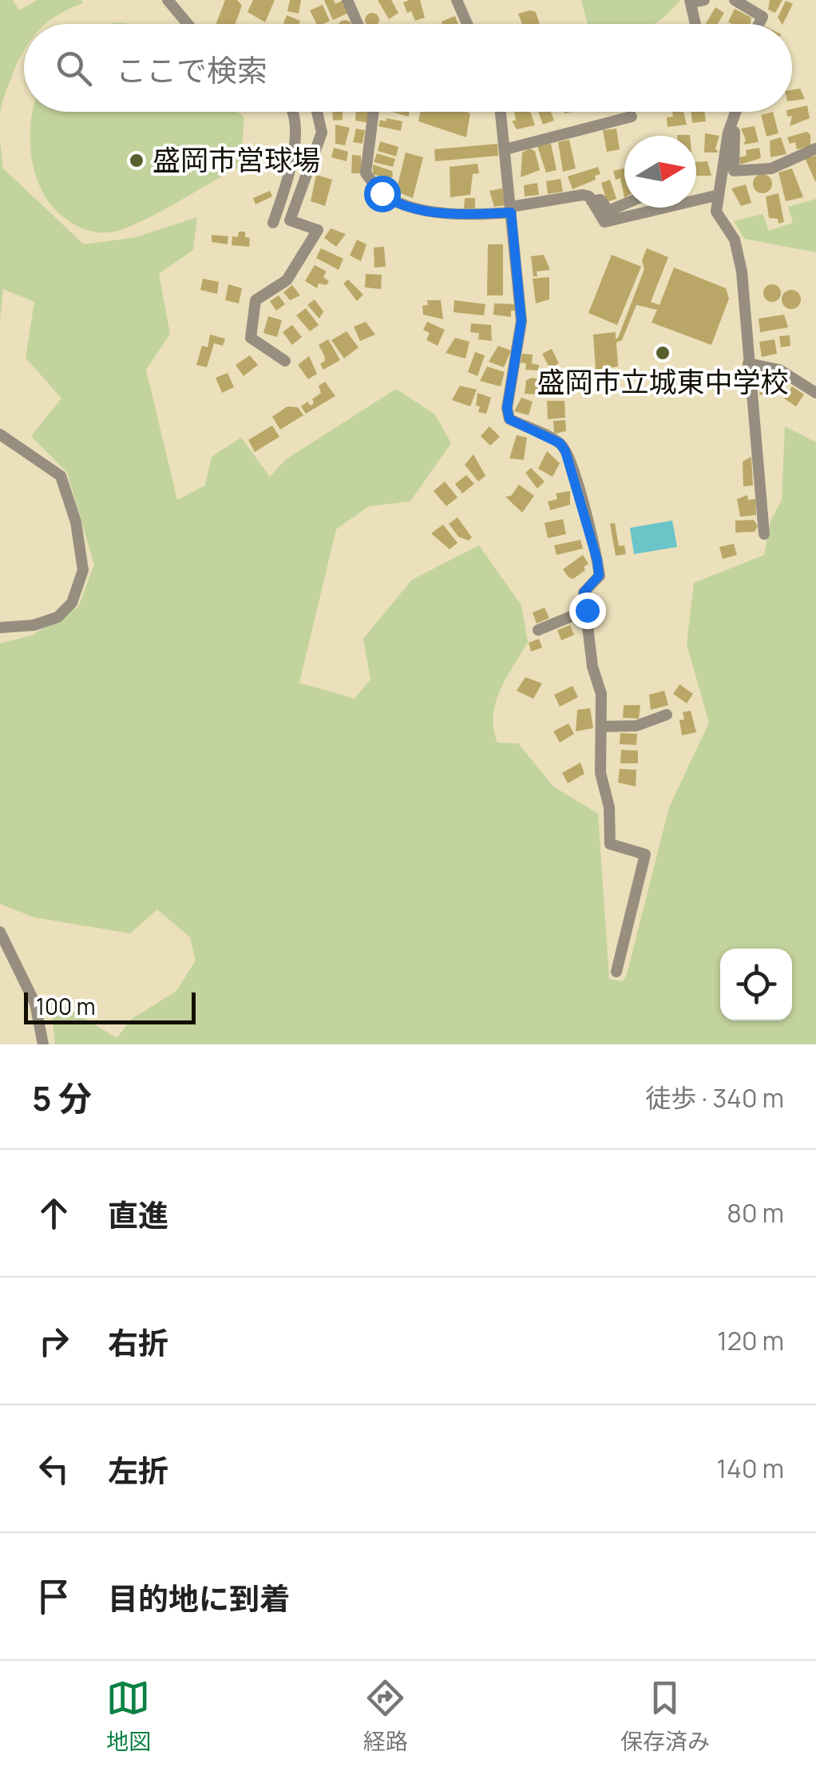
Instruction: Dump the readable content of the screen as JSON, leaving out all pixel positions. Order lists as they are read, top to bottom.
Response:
{
  "places": ["盛岡市営球場", "盛岡市立城東中学校"],
  "scale_bar": "100 m",
  "north": "right",
  "page": {
    "search": "ここで検索",
    "scale": "100 m",
    "heading": ["5 分", "徒歩 · 340 m"],
    "list": [
      ["直進", "80 m"],
      ["右折", "120 m"],
      ["左折", "140 m"],
      "目的地に到着"
    ],
    "nav": ["地図", "経路", "保存済み"]
  }
}
